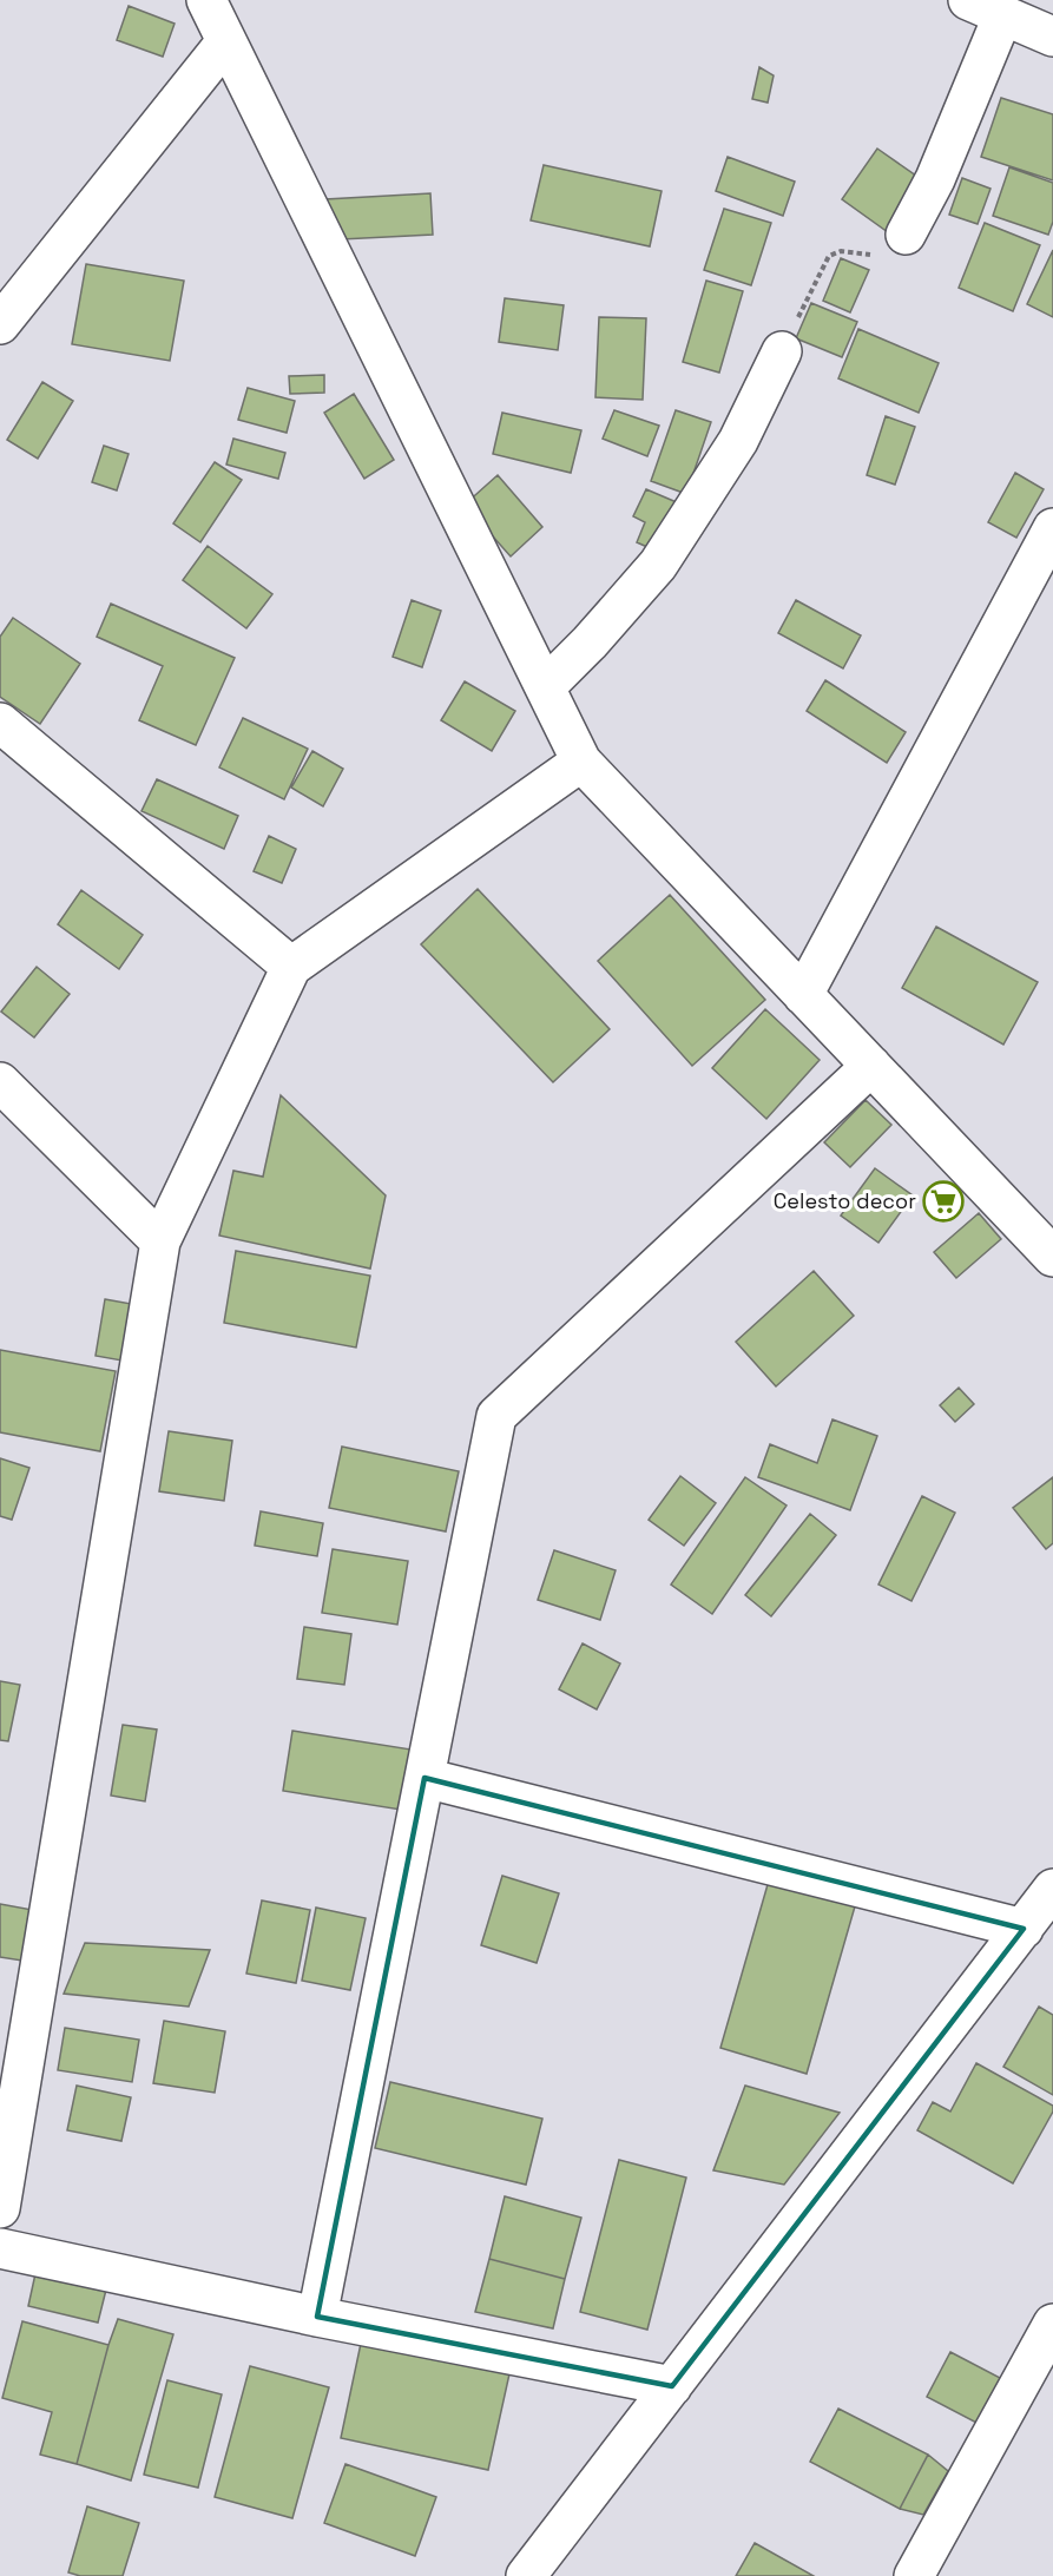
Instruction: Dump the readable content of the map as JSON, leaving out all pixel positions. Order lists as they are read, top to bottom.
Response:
{
  "places": {
    "supermarket": ["Celesto decor"]
  }
}
